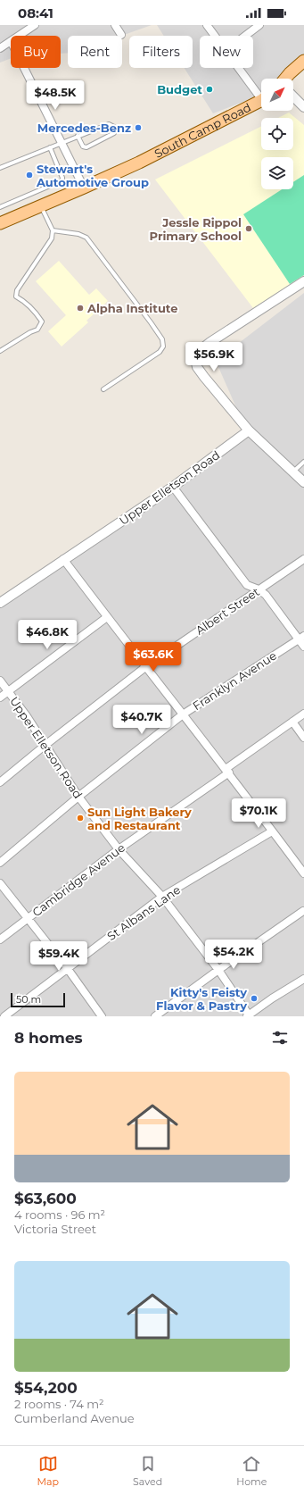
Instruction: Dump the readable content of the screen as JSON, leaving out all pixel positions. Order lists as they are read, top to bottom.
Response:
{
  "streets": {
    "main road": ["South Camp Road"],
    "street": [
      "Upper Elletson Road",
      "Albert Street",
      "Franklyn Avenue",
      "Cambridge Avenue",
      "St Albans Lane"
    ]
  },
  "crossings": [
    ["Upper Elletson Road", "Albert Street"],
    ["Upper Elletson Road", "Franklyn Avenue"],
    ["Upper Elletson Road", "Cambridge Avenue"],
    ["Upper Elletson Road", "St Albans Lane"]
  ],
  "places": [
    "Budget",
    "Mercedes-Benz",
    "Stewart's Automotive Group",
    "Jessle Rippol Primary School",
    "Alpha Institute",
    "Sun Light Bakery and Restaurant",
    "Kitty's Feisty Flavor & Pastry"
  ],
  "scale_bar": "50 m",
  "north": "top right",
  "page": {
    "status": "08:41",
    "chip": [
      "Buy",
      "Rent",
      "Filters",
      "New"
    ],
    "price": [
      "$48.5K",
      "$56.9K",
      "$46.8K",
      "$63.6K",
      "$40.7K",
      "$70.1K",
      "$54.2K",
      "$59.4K"
    ],
    "scale": "50 m",
    "heading": "8 homes",
    "list": [
      {
        "name": "$63,600",
        "note": "4 rooms · 96 m² · Victoria Street"
      },
      {
        "name": "$54,200",
        "note": "2 rooms · 74 m² · Cumberland Avenue"
      }
    ],
    "tabs": ["Map", "Saved", "Home"]
  }
}
